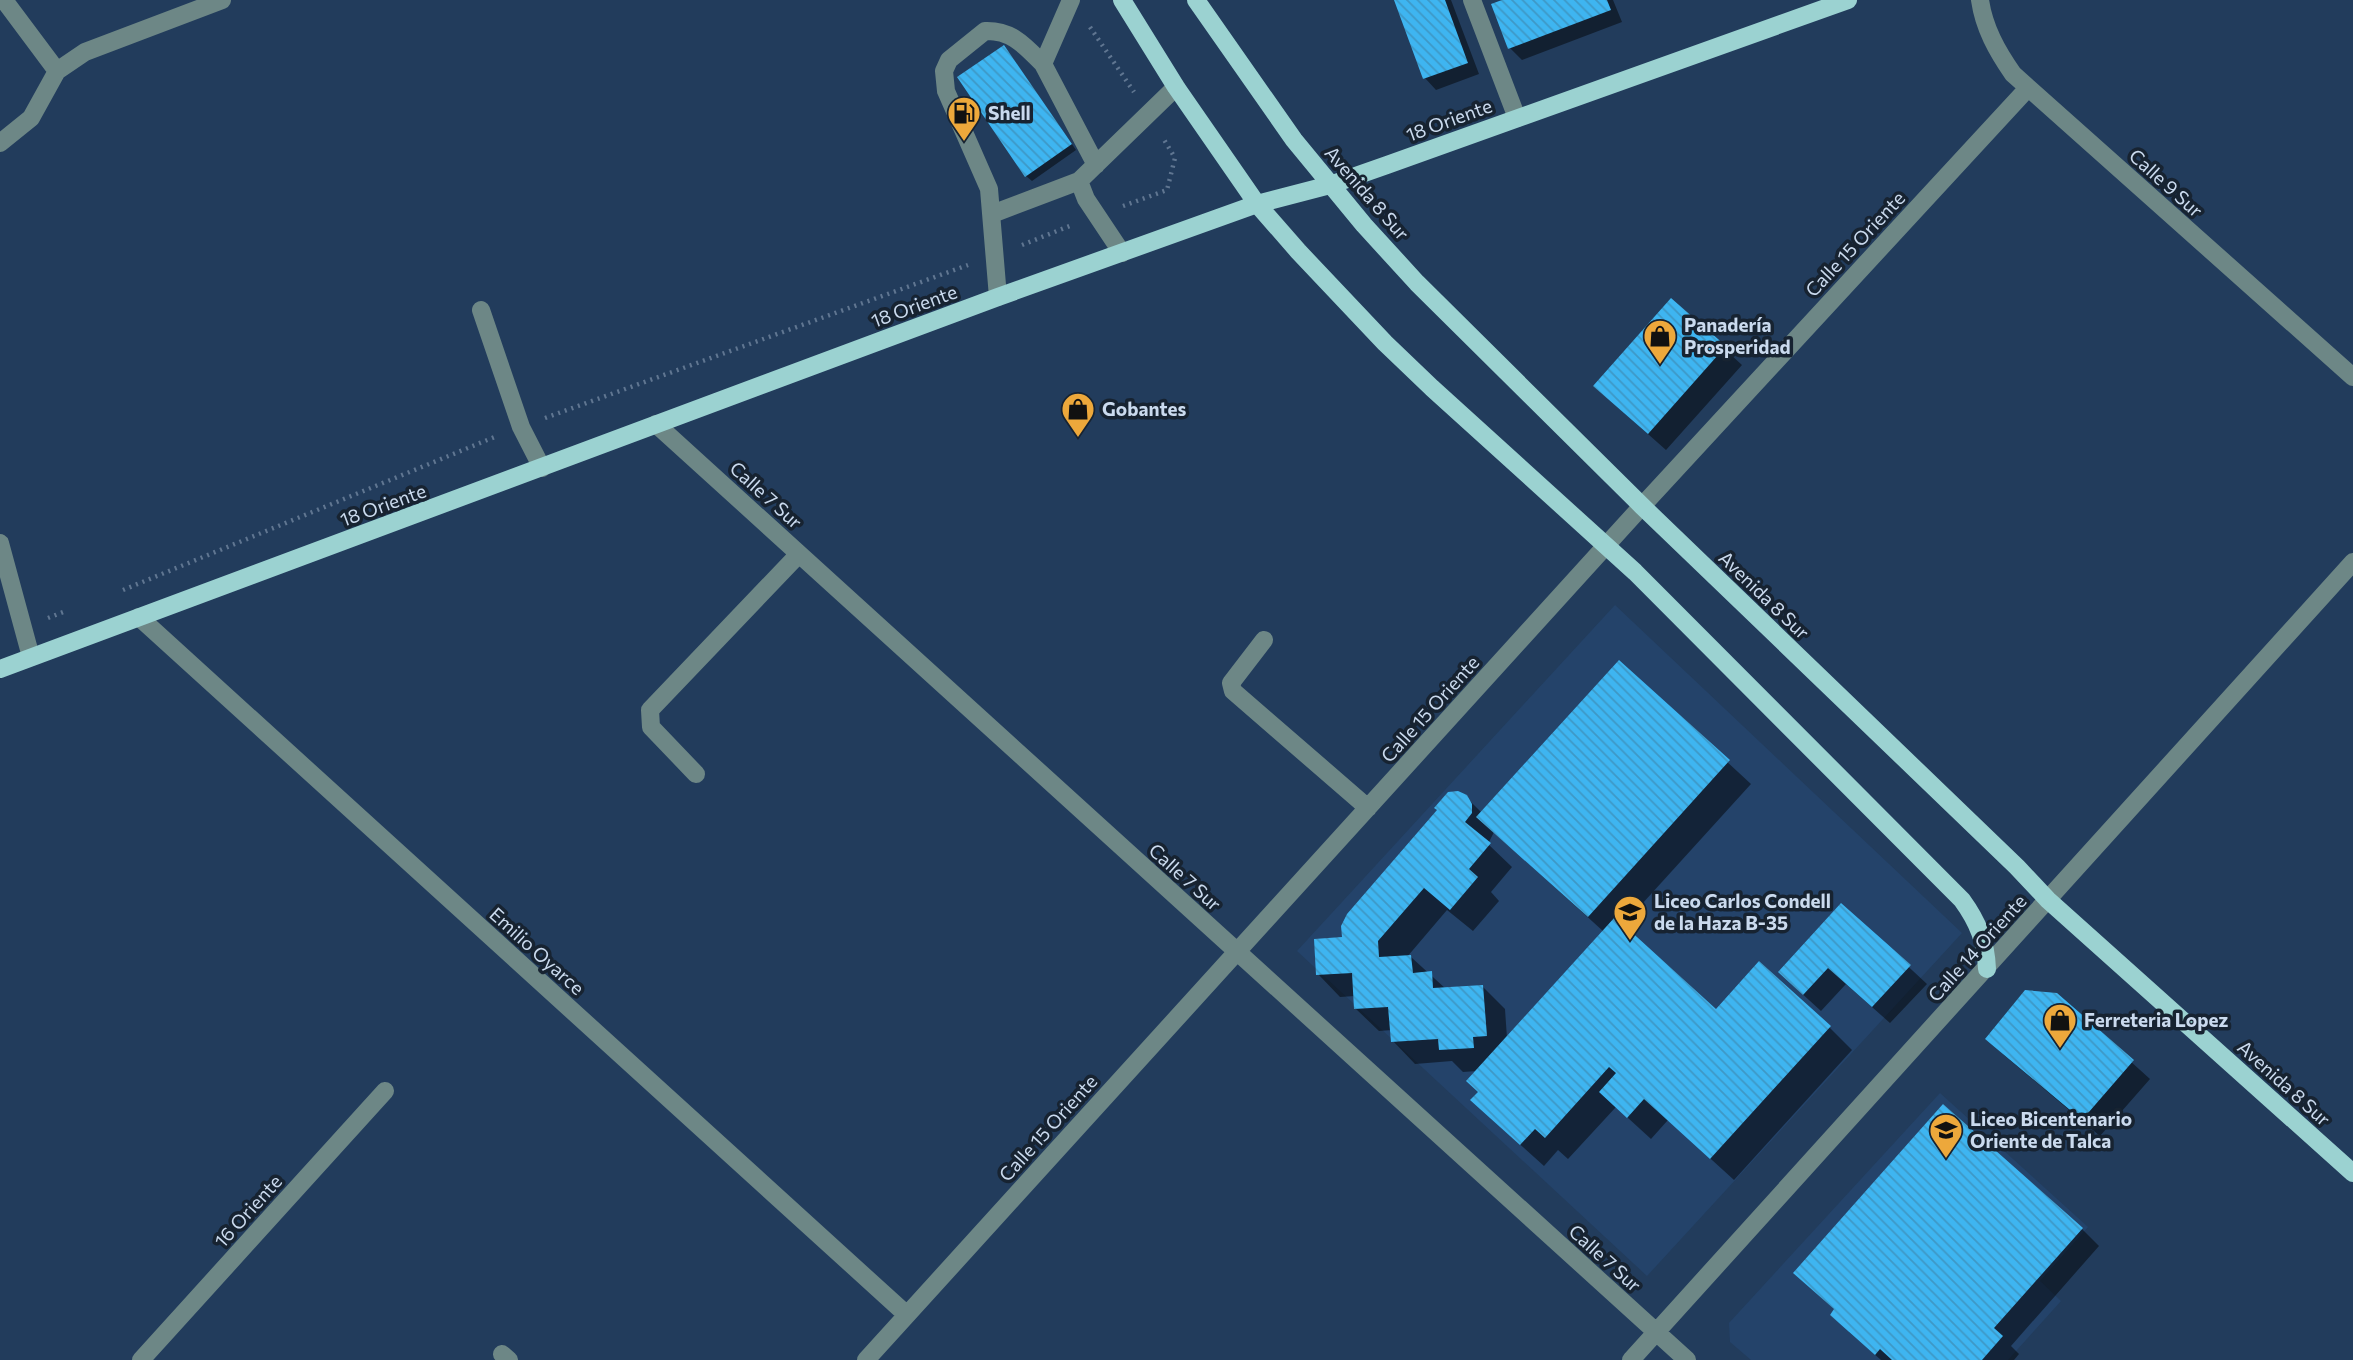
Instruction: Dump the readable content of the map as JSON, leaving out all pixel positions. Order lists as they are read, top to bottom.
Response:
{
  "streets": {
    "main road": ["18 Oriente", "Avenida 8 Sur"],
    "street": [
      "Calle 9 Sur",
      "Calle 15 Oriente",
      "Calle 7 Sur",
      "Calle 14 Oriente",
      "Emilio Oyarce",
      "16 Oriente"
    ]
  },
  "crossings": [
    ["18 Oriente", "Avenida 8 Sur"],
    ["18 Oriente", "Calle 7 Sur"],
    ["18 Oriente", "Emilio Oyarce"],
    ["Calle 9 Sur", "Calle 15 Oriente"],
    ["Avenida 8 Sur", "Calle 15 Oriente"],
    ["Avenida 8 Sur", "Calle 14 Oriente"],
    ["Calle 15 Oriente", "Calle 7 Sur"],
    ["Calle 15 Oriente", "Emilio Oyarce"],
    ["Calle 7 Sur", "Calle 14 Oriente"]
  ],
  "places": {
    "fuel station": ["Shell"],
    "shop": ["Panadería Prosperidad", "Gobantes", "Ferreteria Lopez"],
    "school or university": ["Liceo Carlos Condell de la Haza B-35", "Liceo Bicentenario Oriente de Talca"]
  }
}
